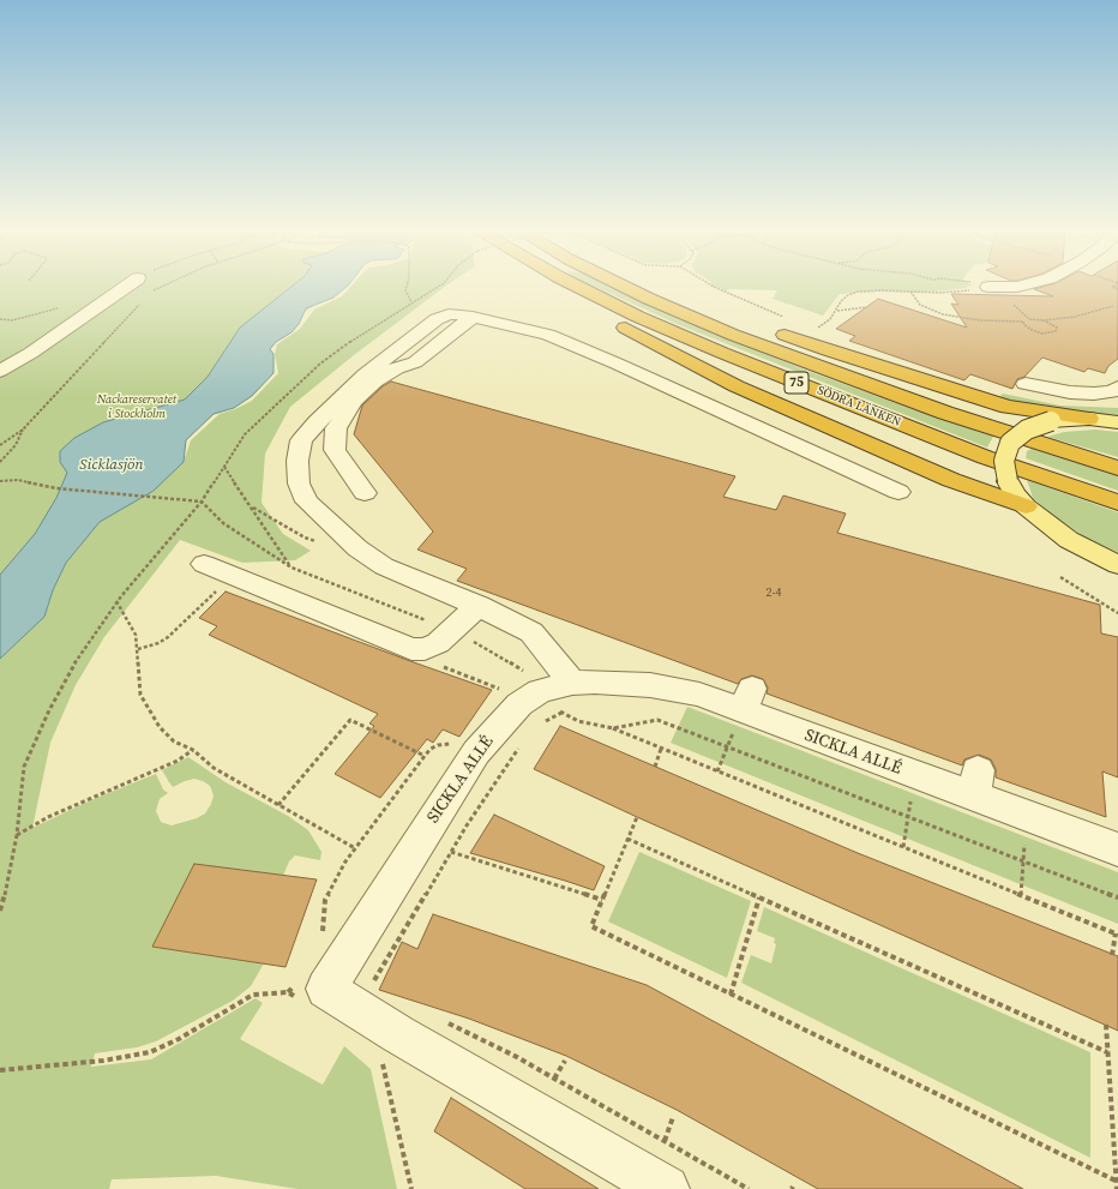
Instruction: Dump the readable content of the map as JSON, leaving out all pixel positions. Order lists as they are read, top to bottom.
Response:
{
  "streets": {
    "highway": ["75", "SÖDRA LÄNKEN"],
    "street": ["SICKLA ALLÉ"]
  },
  "water": ["Sicklasjön"],
  "parks": ["Nackareservatet i Stockholm"],
  "house_numbers": ["2-4"]
}
